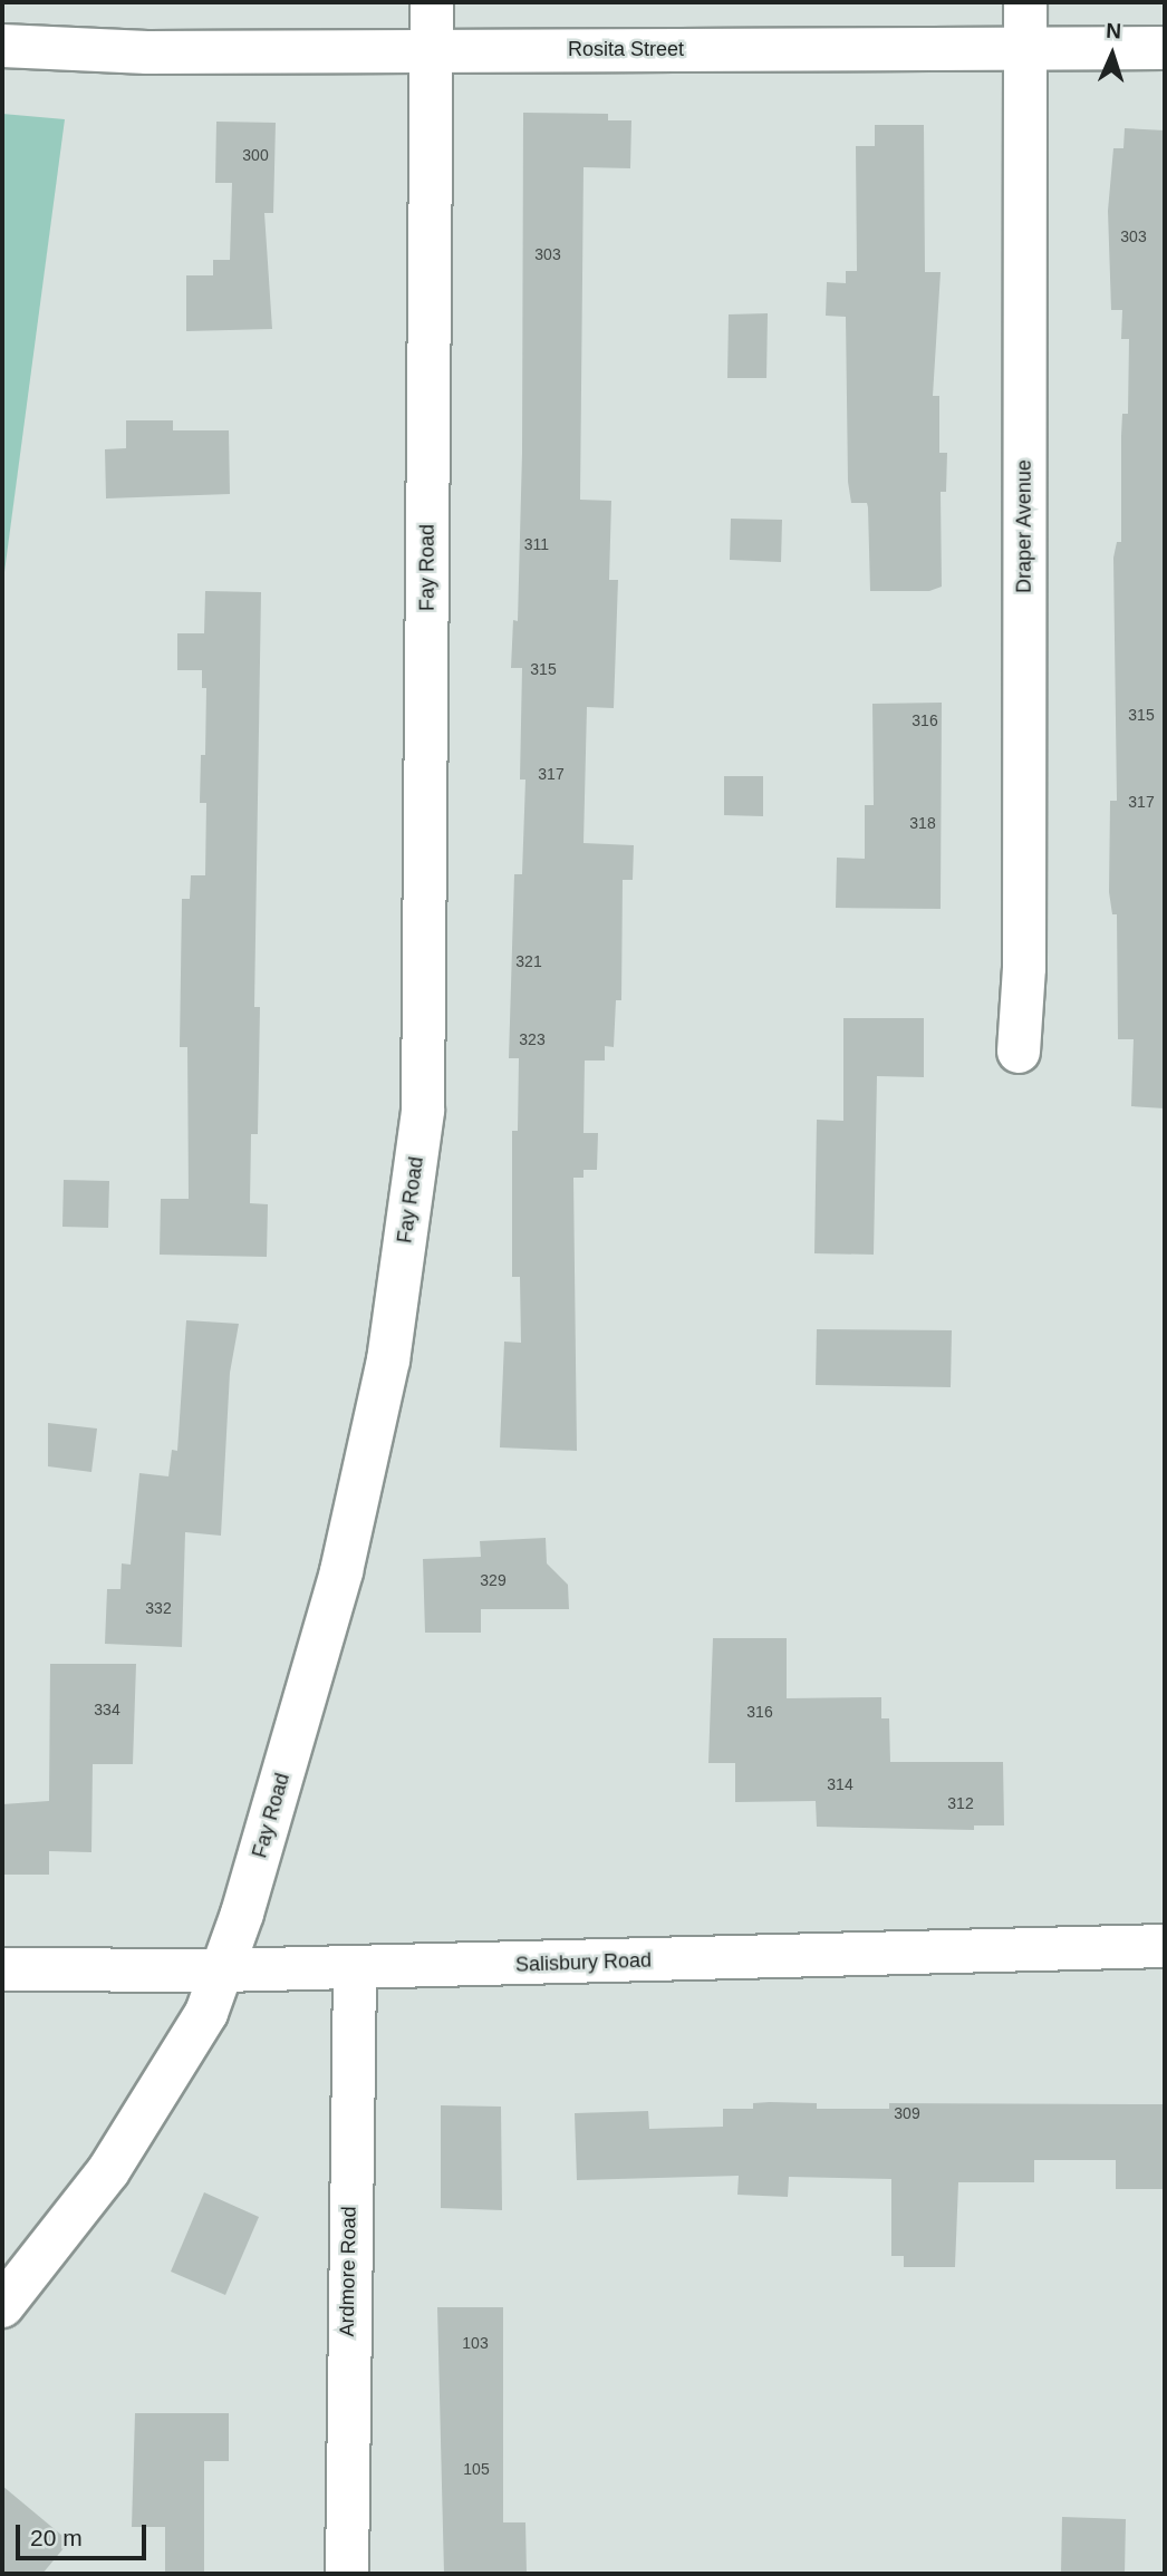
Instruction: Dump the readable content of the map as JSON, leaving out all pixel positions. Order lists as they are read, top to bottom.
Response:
{
  "streets": {
    "street": [
      "Rosita Street",
      "Draper Avenue",
      "Fay Road",
      "Salisbury Road",
      "Ardmore Road"
    ]
  },
  "crossings": [
    ["Rosita Street", "Draper Avenue"],
    ["Rosita Street", "Fay Road"],
    ["Fay Road", "Salisbury Road"],
    ["Salisbury Road", "Ardmore Road"]
  ],
  "house_numbers": [
    "300",
    "303",
    "303",
    "311",
    "315",
    "315",
    "316",
    "317",
    "317",
    "318",
    "321",
    "323",
    "329",
    "332",
    "334",
    "316",
    "314",
    "312",
    "309",
    "103",
    "105"
  ],
  "scale_bar": "20 m",
  "north": "top"
}
